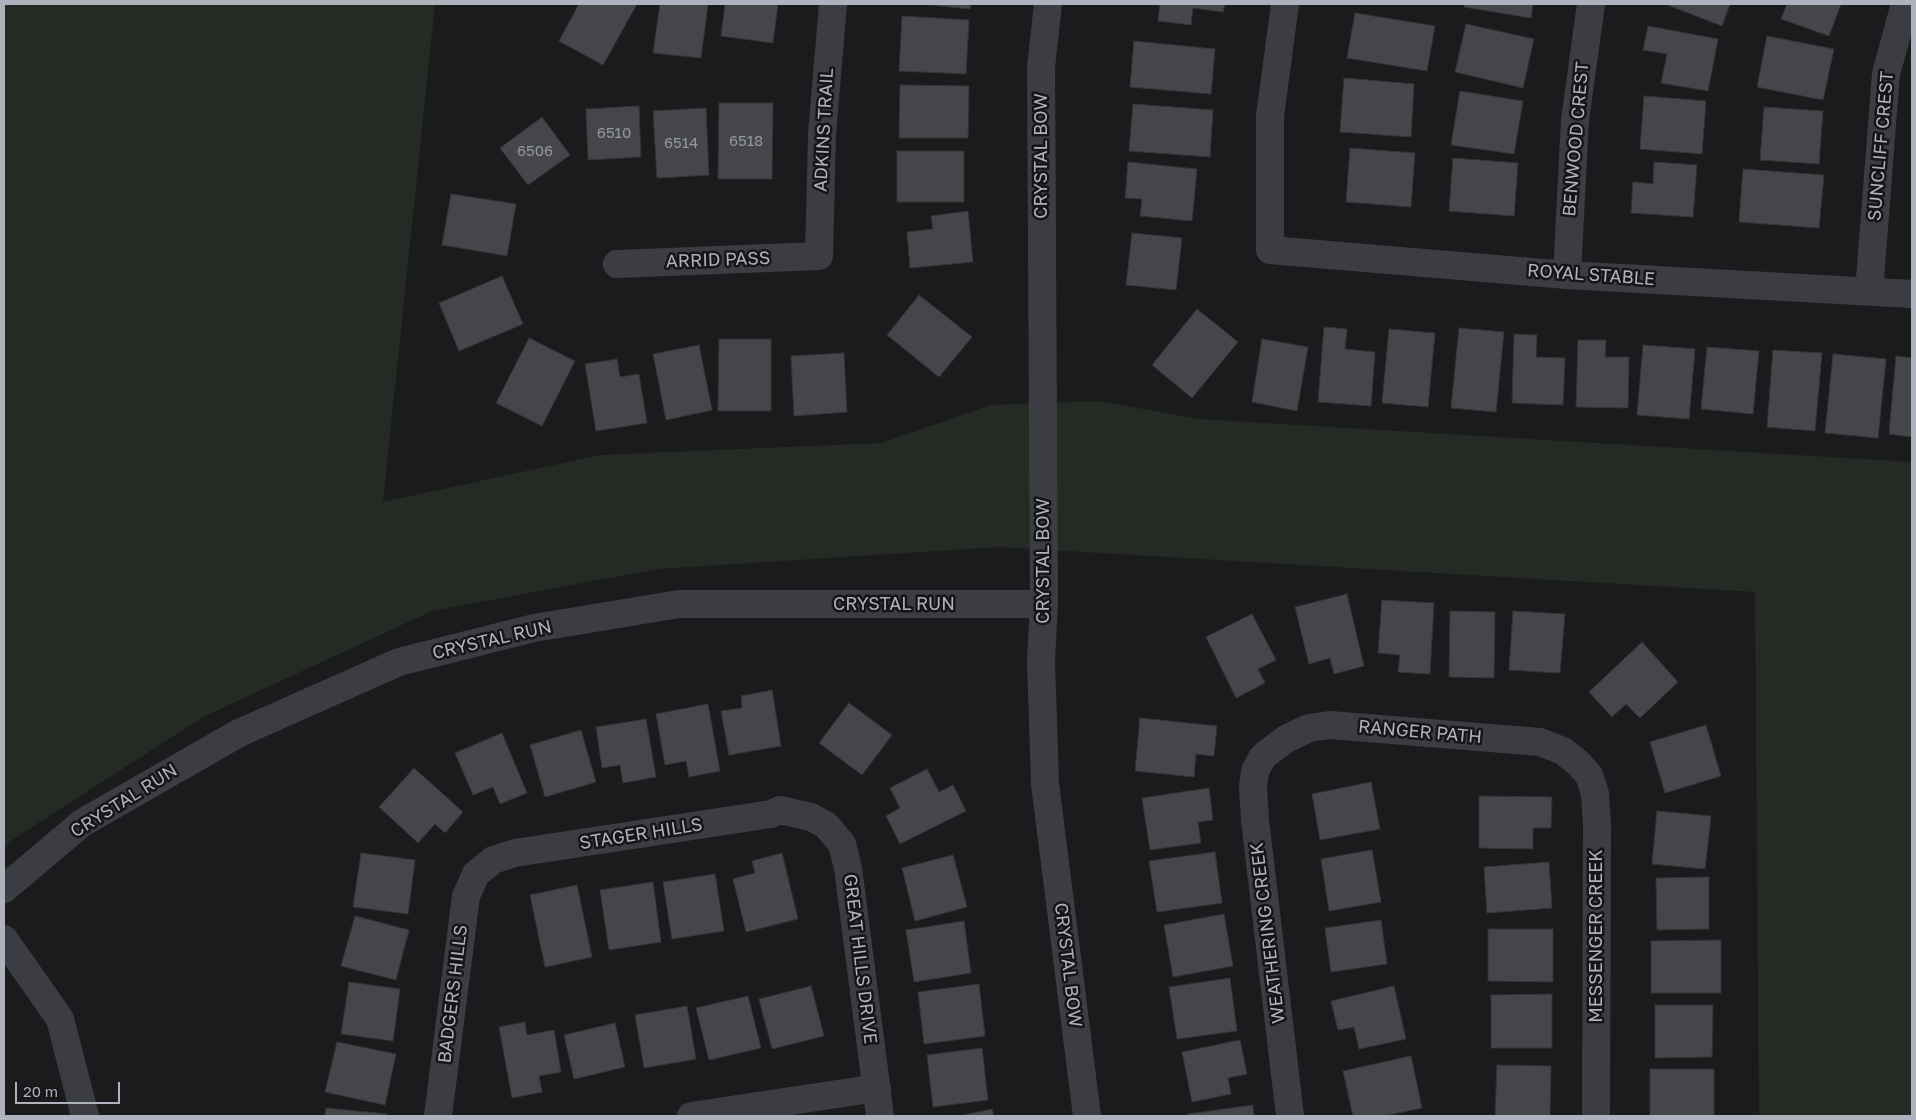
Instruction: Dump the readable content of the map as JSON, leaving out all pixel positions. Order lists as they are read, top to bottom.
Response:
{
  "streets": {
    "street": [
      "ADKINS TRAIL",
      "BENWOOD CREST",
      "SUNCLIFF CREST",
      "CRYSTAL BOW",
      "ARRID PASS",
      "ROYAL STABLE",
      "CRYSTAL RUN",
      "RANGER PATH",
      "STAGER HILLS",
      "WEATHERING CREEK",
      "MESSENGER CREEK",
      "GREAT HILLS DRIVE",
      "BADGERS HILLS"
    ]
  },
  "crossings": [
    ["ADKINS TRAIL", "ARRID PASS"],
    ["BENWOOD CREST", "ROYAL STABLE"],
    ["SUNCLIFF CREST", "ROYAL STABLE"],
    ["CRYSTAL BOW", "CRYSTAL RUN"],
    ["RANGER PATH", "WEATHERING CREEK"],
    ["RANGER PATH", "MESSENGER CREEK"],
    ["STAGER HILLS", "GREAT HILLS DRIVE"],
    ["STAGER HILLS", "BADGERS HILLS"]
  ],
  "house_numbers": [
    "6510",
    "6518",
    "6514",
    "6506"
  ],
  "scale_bar": "20 m"
}
